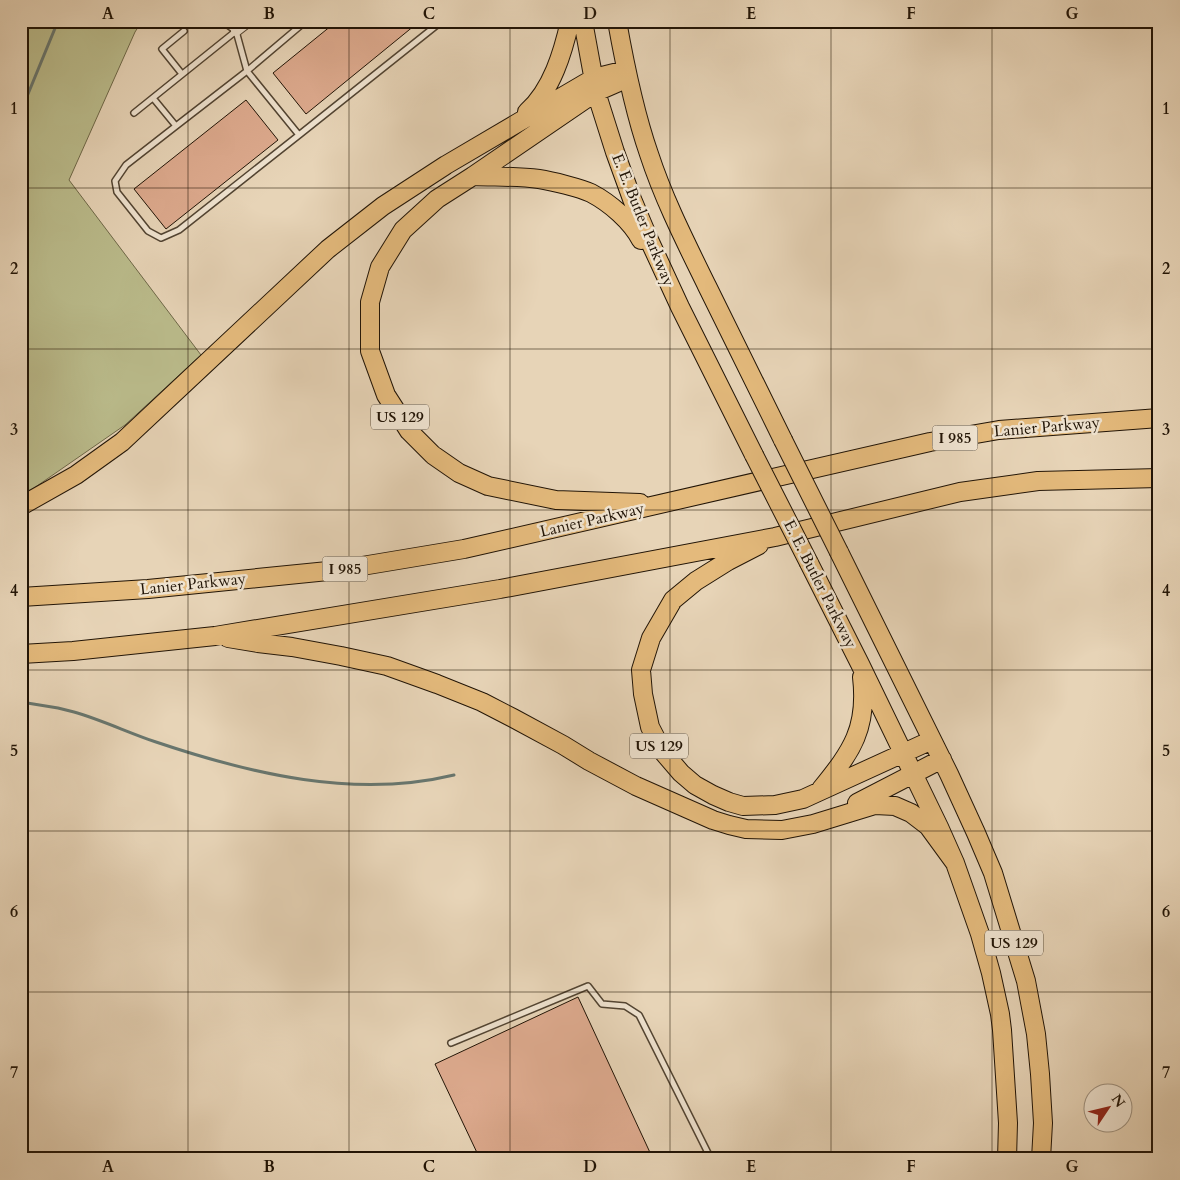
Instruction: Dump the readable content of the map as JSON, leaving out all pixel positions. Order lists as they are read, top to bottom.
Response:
{
  "streets": {
    "highway": [
      "E. E. Butler Parkway",
      "US 129",
      "Lanier Parkway",
      "I 985"
    ]
  },
  "crossings": [
    ["E. E. Butler Parkway", "US 129"],
    ["US 129", "Lanier Parkway"]
  ],
  "north": "top right",
  "grid": {
    "columns": [
      "A",
      "B",
      "C",
      "D",
      "E",
      "F",
      "G"
    ],
    "rows": [
      "1",
      "2",
      "3",
      "4",
      "5",
      "6",
      "7"
    ]
  }
}
